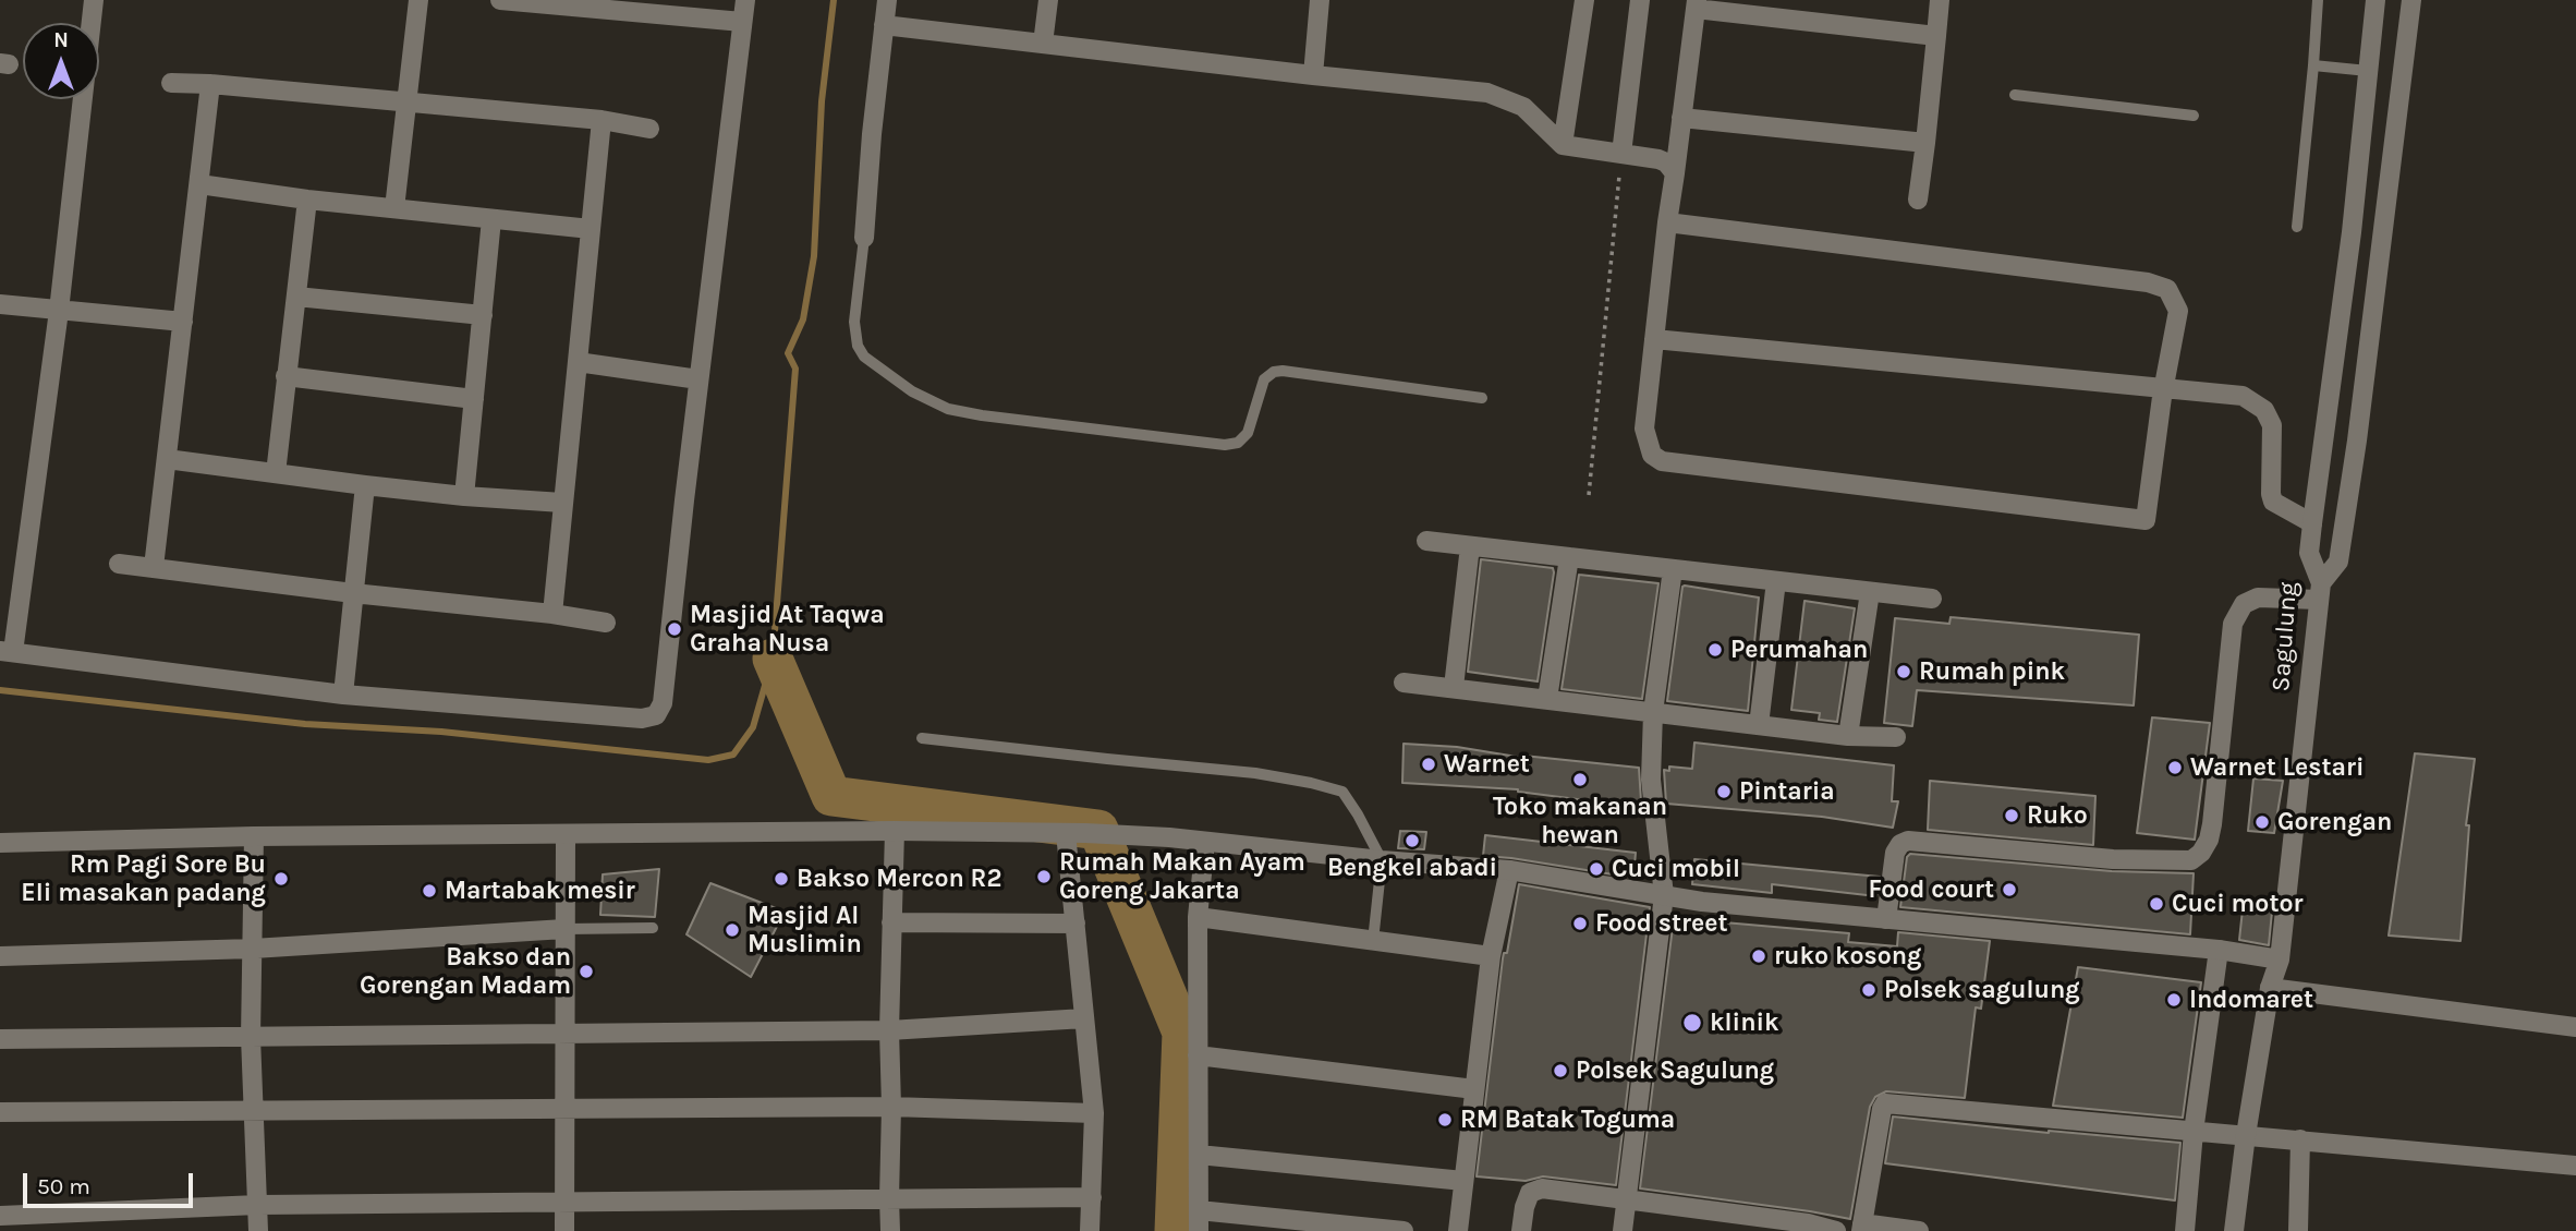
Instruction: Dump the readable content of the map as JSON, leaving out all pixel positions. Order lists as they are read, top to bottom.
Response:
{
  "streets": {
    "street": ["Sagulung"]
  },
  "places": [
    "Masjid At Taqwa Graha Nusa",
    "Perumahan",
    "Rumah pink",
    "Warnet",
    "Warnet Lestari",
    "Toko makanan hewan",
    "Pintaria",
    "Ruko",
    "Gorengan",
    "Bengkel abadi",
    "Cuci mobil",
    "Rumah Makan Ayam Goreng Jakarta",
    "Rm Pagi Sore Bu Eli masakan padang",
    "Bakso Mercon R2",
    "Food court",
    "Martabak mesir",
    "Cuci motor",
    "Food street",
    "Masjid Al Muslimin",
    "ruko kosong",
    "Bakso dan Gorengan Madam",
    "Polsek sagulung",
    "Indomaret",
    "klinik",
    "Polsek Sagulung",
    "RM Batak Toguma"
  ],
  "scale_bar": "50 m",
  "north": "top"
}
